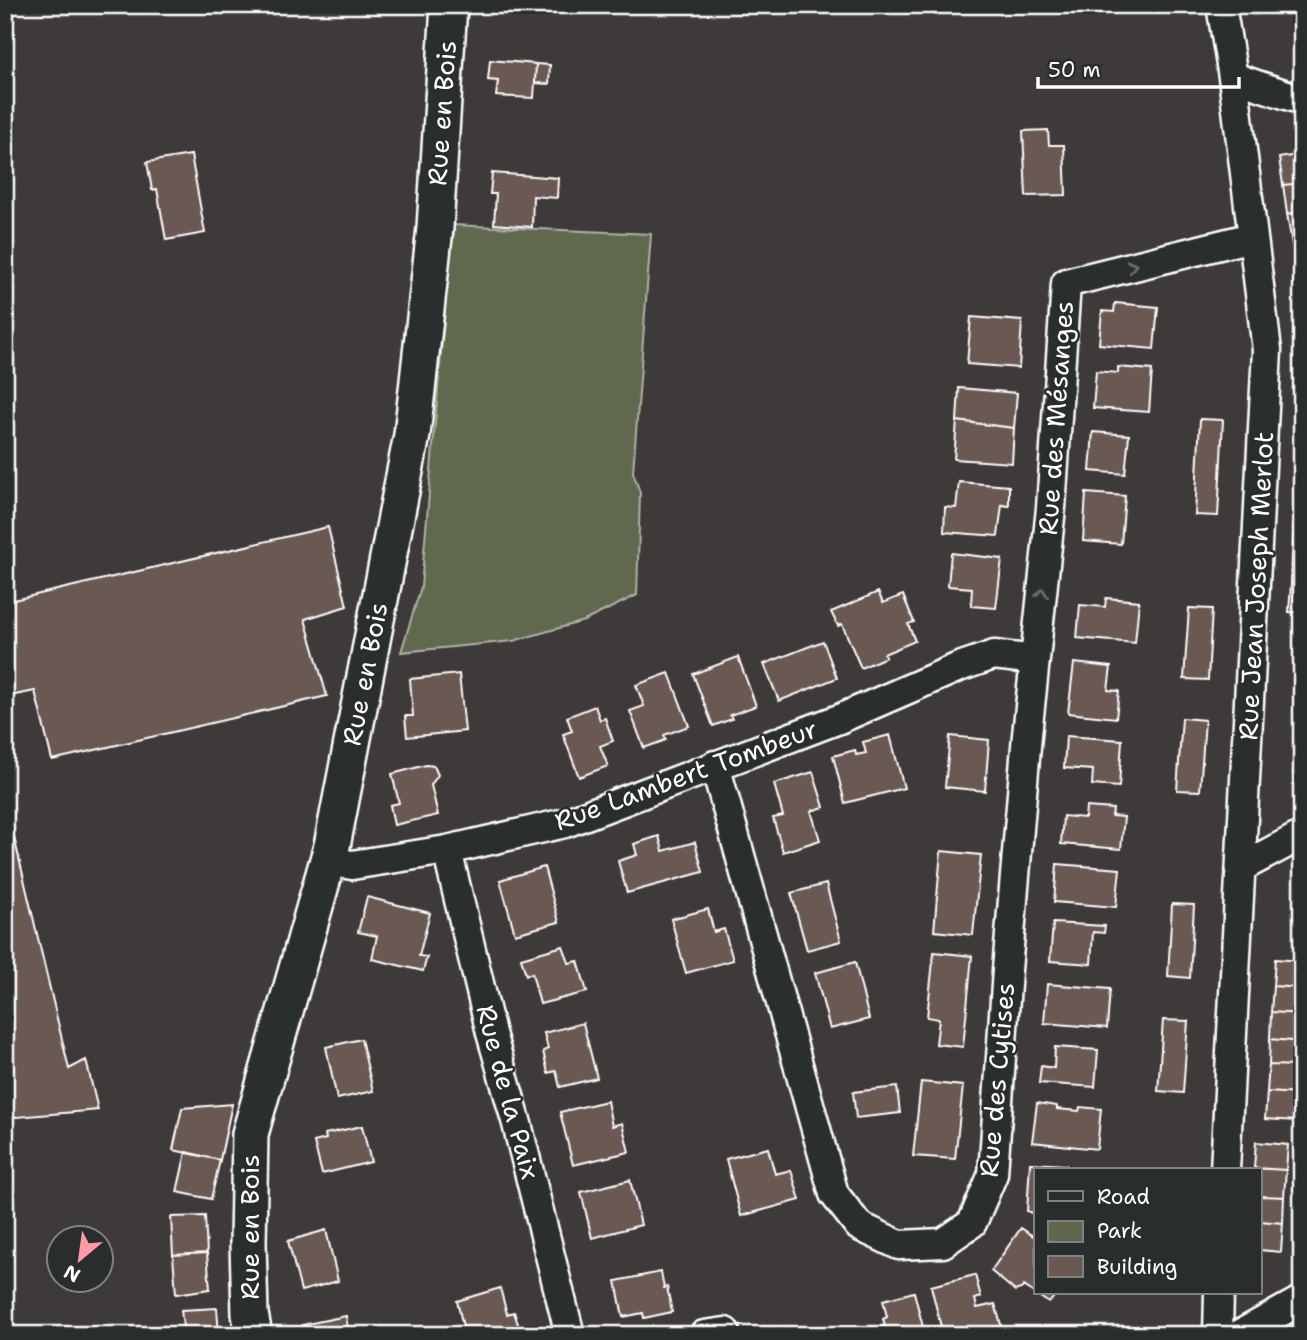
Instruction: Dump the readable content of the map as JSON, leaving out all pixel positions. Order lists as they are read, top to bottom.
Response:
{
  "streets": {
    "street": [
      "Rue en Bois",
      "Rue des Mésanges",
      "Rue Jean Joseph Merlot",
      "Rue Lambert Tombeur",
      "Rue des Cytises",
      "Rue de la Paix"
    ]
  },
  "crossings": [
    ["Rue en Bois", "Rue Lambert Tombeur"],
    ["Rue des Mésanges", "Rue Jean Joseph Merlot"],
    ["Rue des Mésanges", "Rue Lambert Tombeur"],
    ["Rue des Mésanges", "Rue des Cytises"],
    ["Rue Lambert Tombeur", "Rue des Cytises"],
    ["Rue Lambert Tombeur", "Rue de la Paix"]
  ],
  "one_way": ["Rue des Mésanges"],
  "legend": ["Road", "Park", "Building"],
  "scale_bar": "50 m",
  "north": "bottom left"
}
